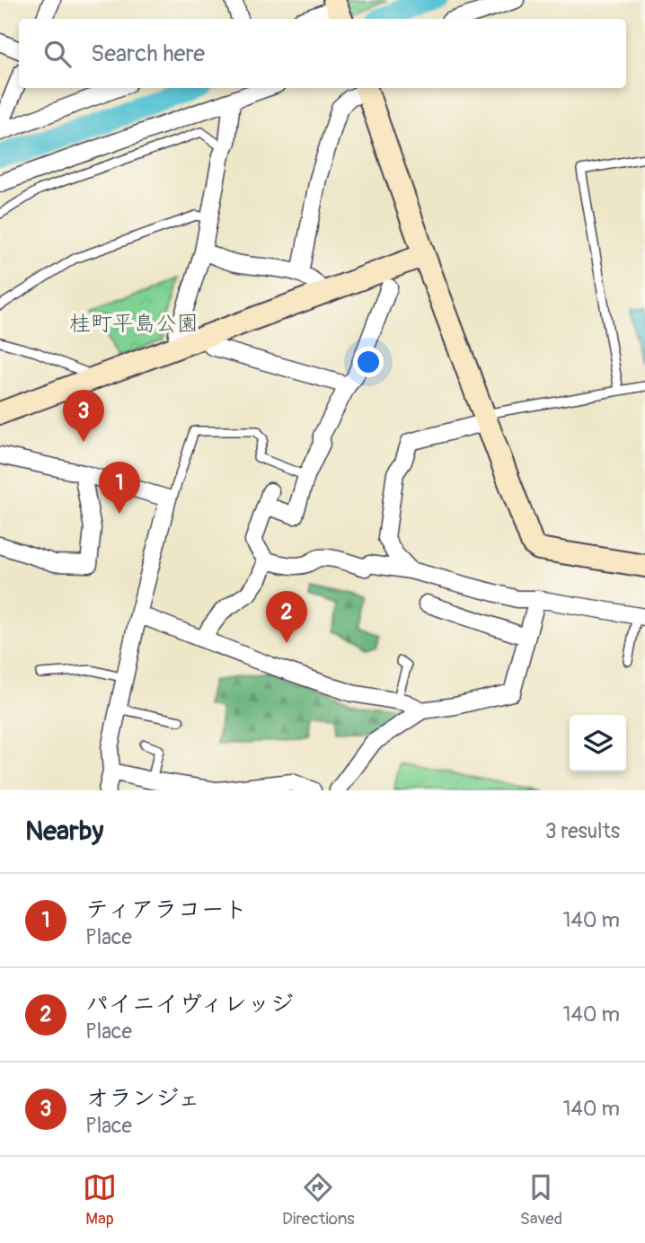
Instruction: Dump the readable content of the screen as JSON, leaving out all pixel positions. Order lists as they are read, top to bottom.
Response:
{
  "parks": ["桂町平島公園"],
  "page": {
    "search": "Search here",
    "pins": ["3", "1", "2"],
    "heading": ["Nearby", "3 results"],
    "list": [
      {
        "mark": "1",
        "name": "ティアラコート",
        "note": "Place",
        "value": "140 m"
      },
      {
        "mark": "2",
        "name": "パイニイヴィレッジ",
        "note": "Place",
        "value": "140 m"
      },
      {
        "mark": "3",
        "name": "オランジェ",
        "note": "Place",
        "value": "140 m"
      }
    ],
    "nav": ["Map", "Directions", "Saved"]
  }
}
